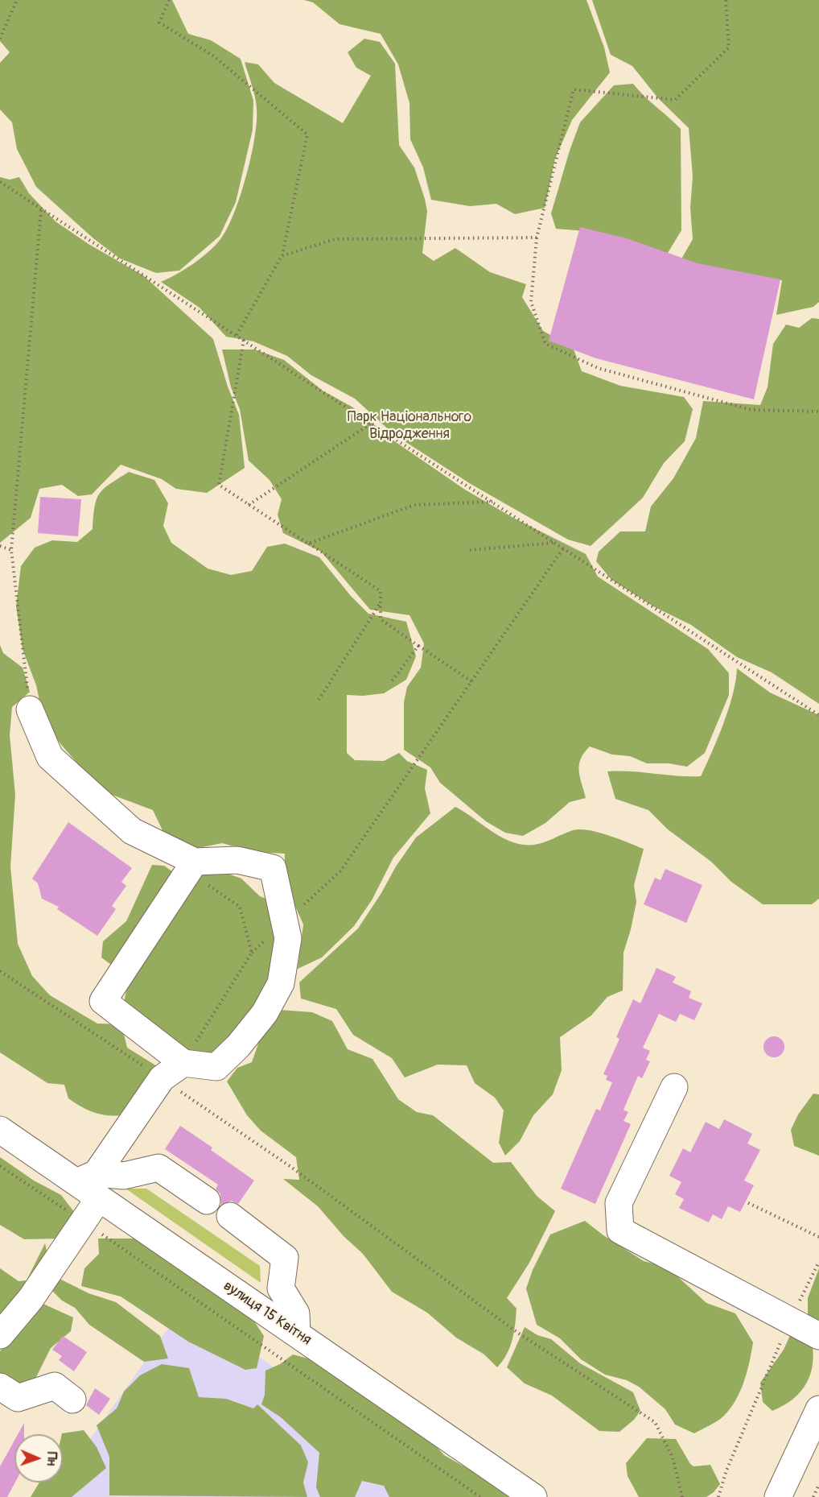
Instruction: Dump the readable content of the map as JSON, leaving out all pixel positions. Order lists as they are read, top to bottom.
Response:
{
  "streets": {
    "main road": ["вулиця 15 Квітня"]
  },
  "parks": ["Парк Національного Відродження"],
  "north": "right"
}
